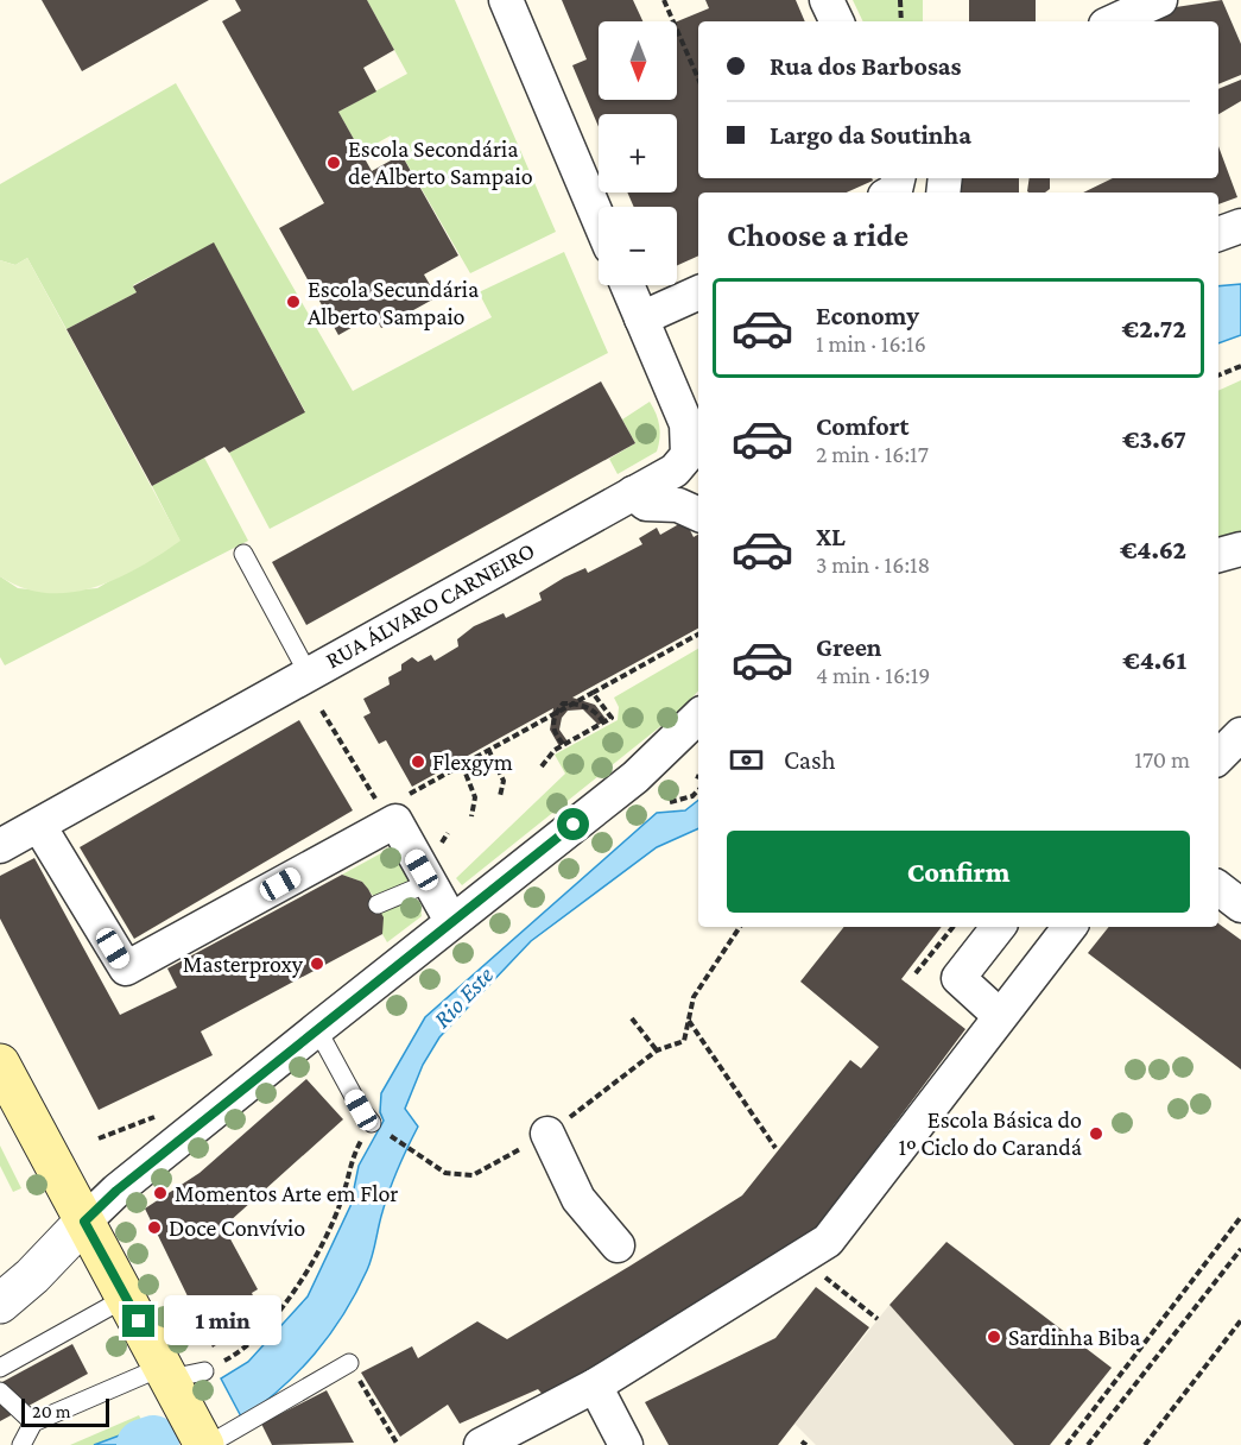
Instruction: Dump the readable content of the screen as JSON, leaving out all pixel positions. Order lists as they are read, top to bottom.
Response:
{
  "streets": {
    "street": ["RUA ÁLVARO CARNEIRO"]
  },
  "water": ["Rio Este"],
  "places": [
    "Escola Secondária de Alberto Sampaio",
    "Escola Secundária Alberto Sampaio",
    "Flexgym",
    "Masterproxy",
    "Escola Básica do 1º Ciclo do Carandá",
    "Momentos Arte em Flor",
    "Doce Convívio",
    "Sardinha Biba"
  ],
  "scale_bar": "20 m",
  "north": "bottom",
  "page": {
    "map_buttons": ["+", "−"],
    "banner": ["Rua dos Barbosas", "Largo da Soutinha"],
    "heading": "Choose a ride",
    "list": [
      {
        "name": "Economy",
        "note": "1 min · 16:16",
        "value": "€2.72"
      },
      {
        "name": "Comfort",
        "note": "2 min · 16:17",
        "value": "€3.67"
      },
      {
        "name": "XL",
        "note": "3 min · 16:18",
        "value": "€4.62"
      },
      {
        "name": "Green",
        "note": "4 min · 16:19",
        "value": "€4.61"
      }
    ],
    "pay": ["Cash", "170 m"],
    "buttons": "Confirm",
    "bubble": "1 min",
    "scale": "20 m"
  }
}
